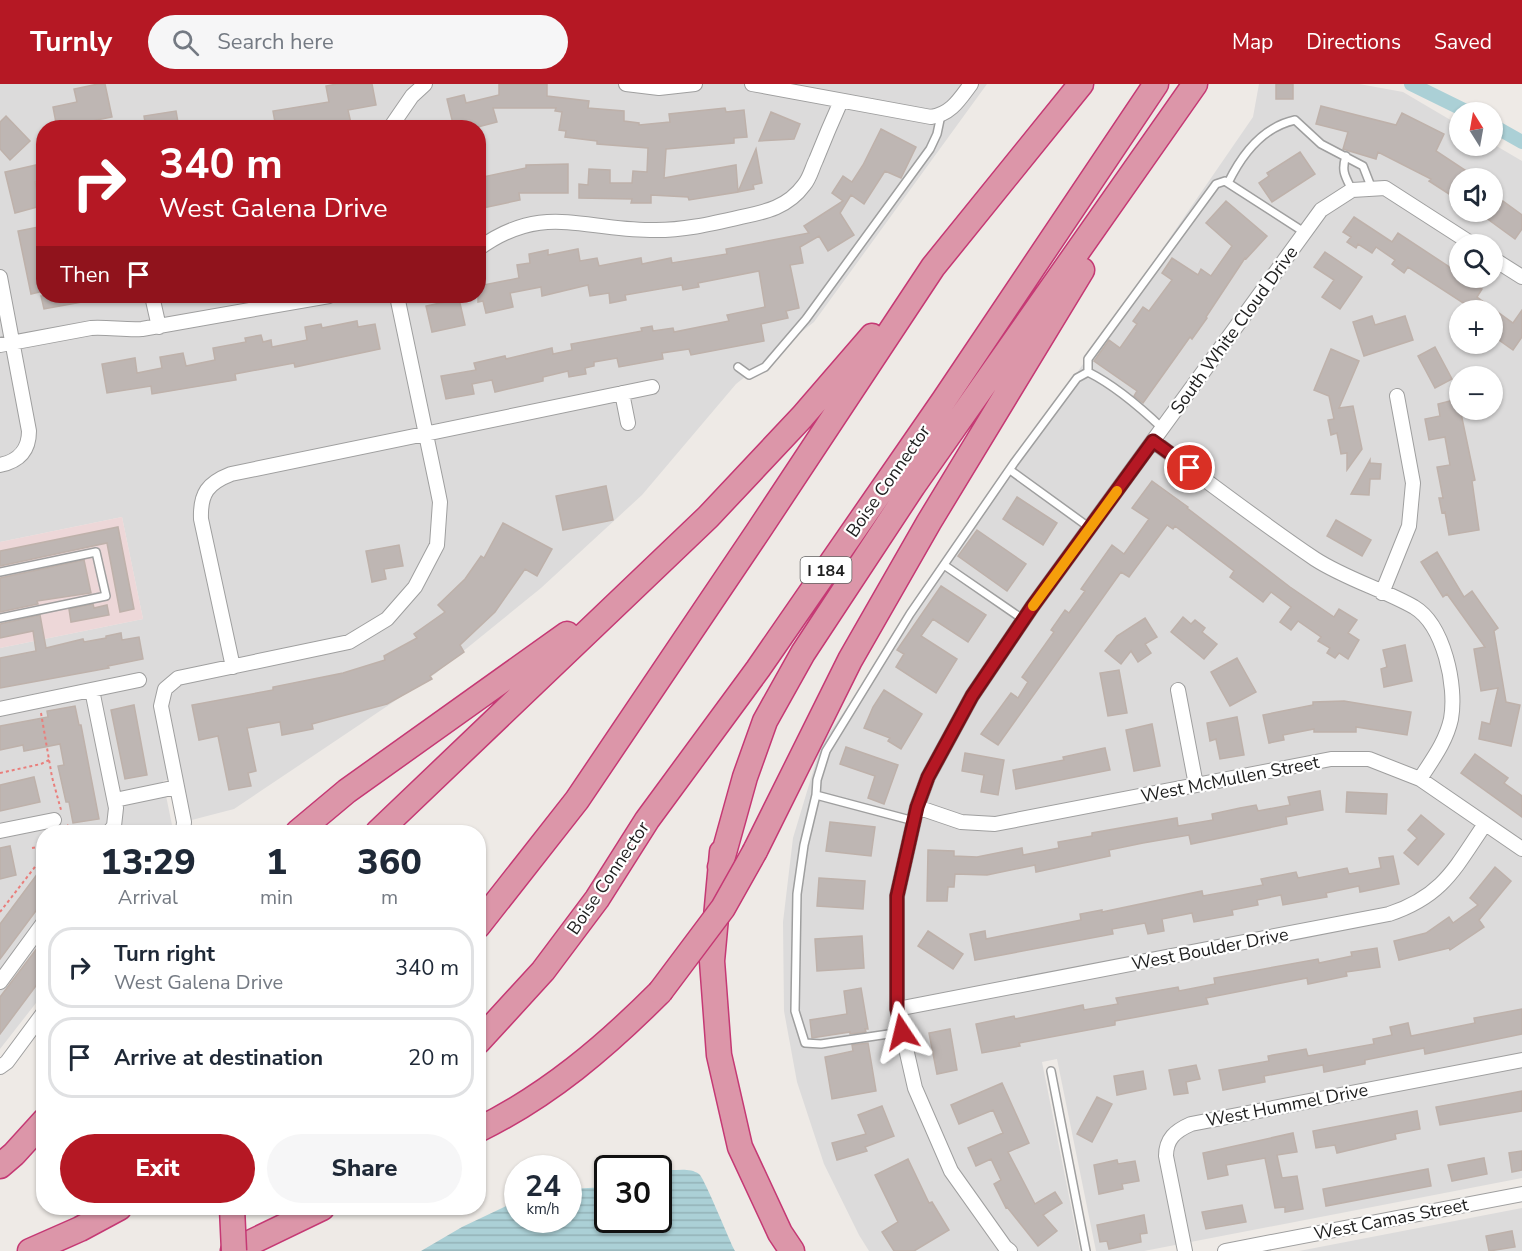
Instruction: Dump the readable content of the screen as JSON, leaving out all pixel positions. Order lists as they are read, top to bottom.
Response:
{
  "streets": {
    "highway": ["Boise Connector", "I 184"],
    "street": [
      "South White Cloud Drive",
      "West McMullen Street",
      "West Boulder Drive",
      "West Hummel Drive",
      "West Camas Street"
    ]
  },
  "crossings": [
    ["South White Cloud Drive", "West McMullen Street"],
    ["South White Cloud Drive", "West Boulder Drive"],
    ["West McMullen Street", "West Boulder Drive"]
  ],
  "north": "top",
  "page": {
    "header": "Turnly",
    "search": "Search here",
    "nav": ["Map", "Directions", "Saved"],
    "map_buttons": ["+", "−"],
    "turn": ["340 m", "West Galena Drive"],
    "then": "Then",
    "eta": [
      "13:29",
      "Arrival",
      "1",
      "min",
      "360",
      "m"
    ],
    "list": [
      {
        "name": "Turn right",
        "note": "West Galena Drive",
        "value": "340 m"
      },
      {
        "name": "Arrive at destination",
        "value": "20 m"
      }
    ],
    "buttons": ["Exit", "Share"],
    "speed": "24 km/h",
    "limit": "30"
  }
}
